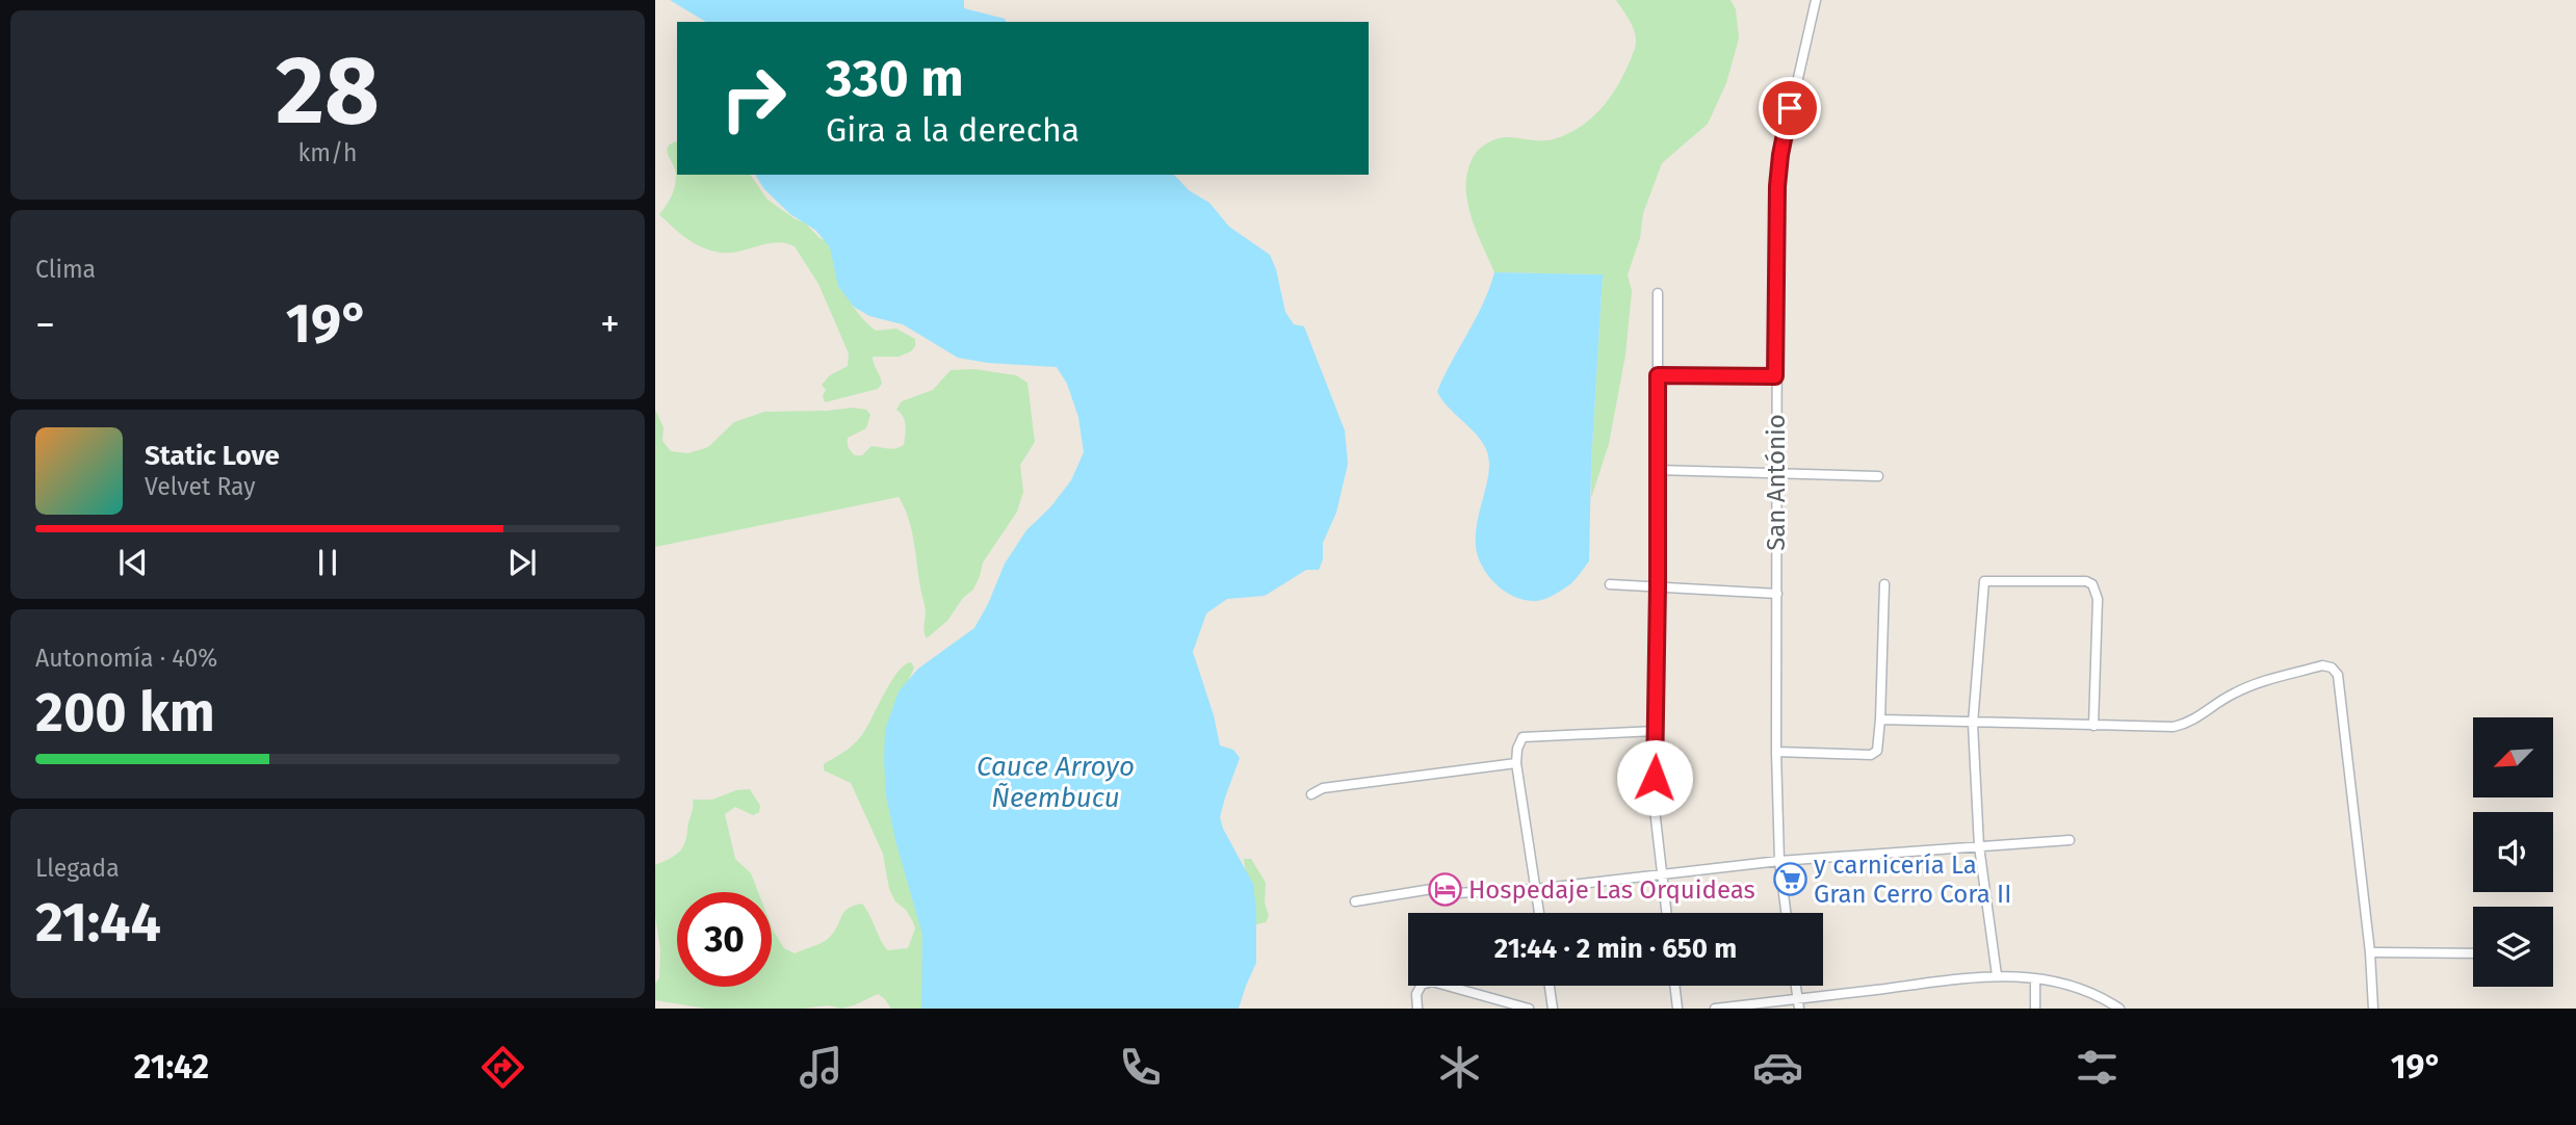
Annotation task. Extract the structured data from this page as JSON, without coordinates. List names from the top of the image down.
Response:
{
  "streets": {
    "street": ["San António"]
  },
  "water": ["Cauce Arroyo Ñeembucu"],
  "places": {
    "supermarket": ["y carnicería La Gran Cerro Cora II"],
    "hotel": ["Hospedaje Las Orquideas"]
  },
  "north": "bottom left",
  "page": {
    "tile": [
      ["28", "km/h"],
      "Clima",
      ["Autonomía · 40%", "200 km"],
      ["Llegada", "21:44"]
    ],
    "turn": ["330 m", "Gira a la derecha"],
    "heat": ["−", "19°", "+"],
    "song": ["Static Love", "Velvet Ray"],
    "limit": "30",
    "trip": "21:44 · 2 min · 650 m",
    "tabs": ["21:42", "19°"]
  }
}
